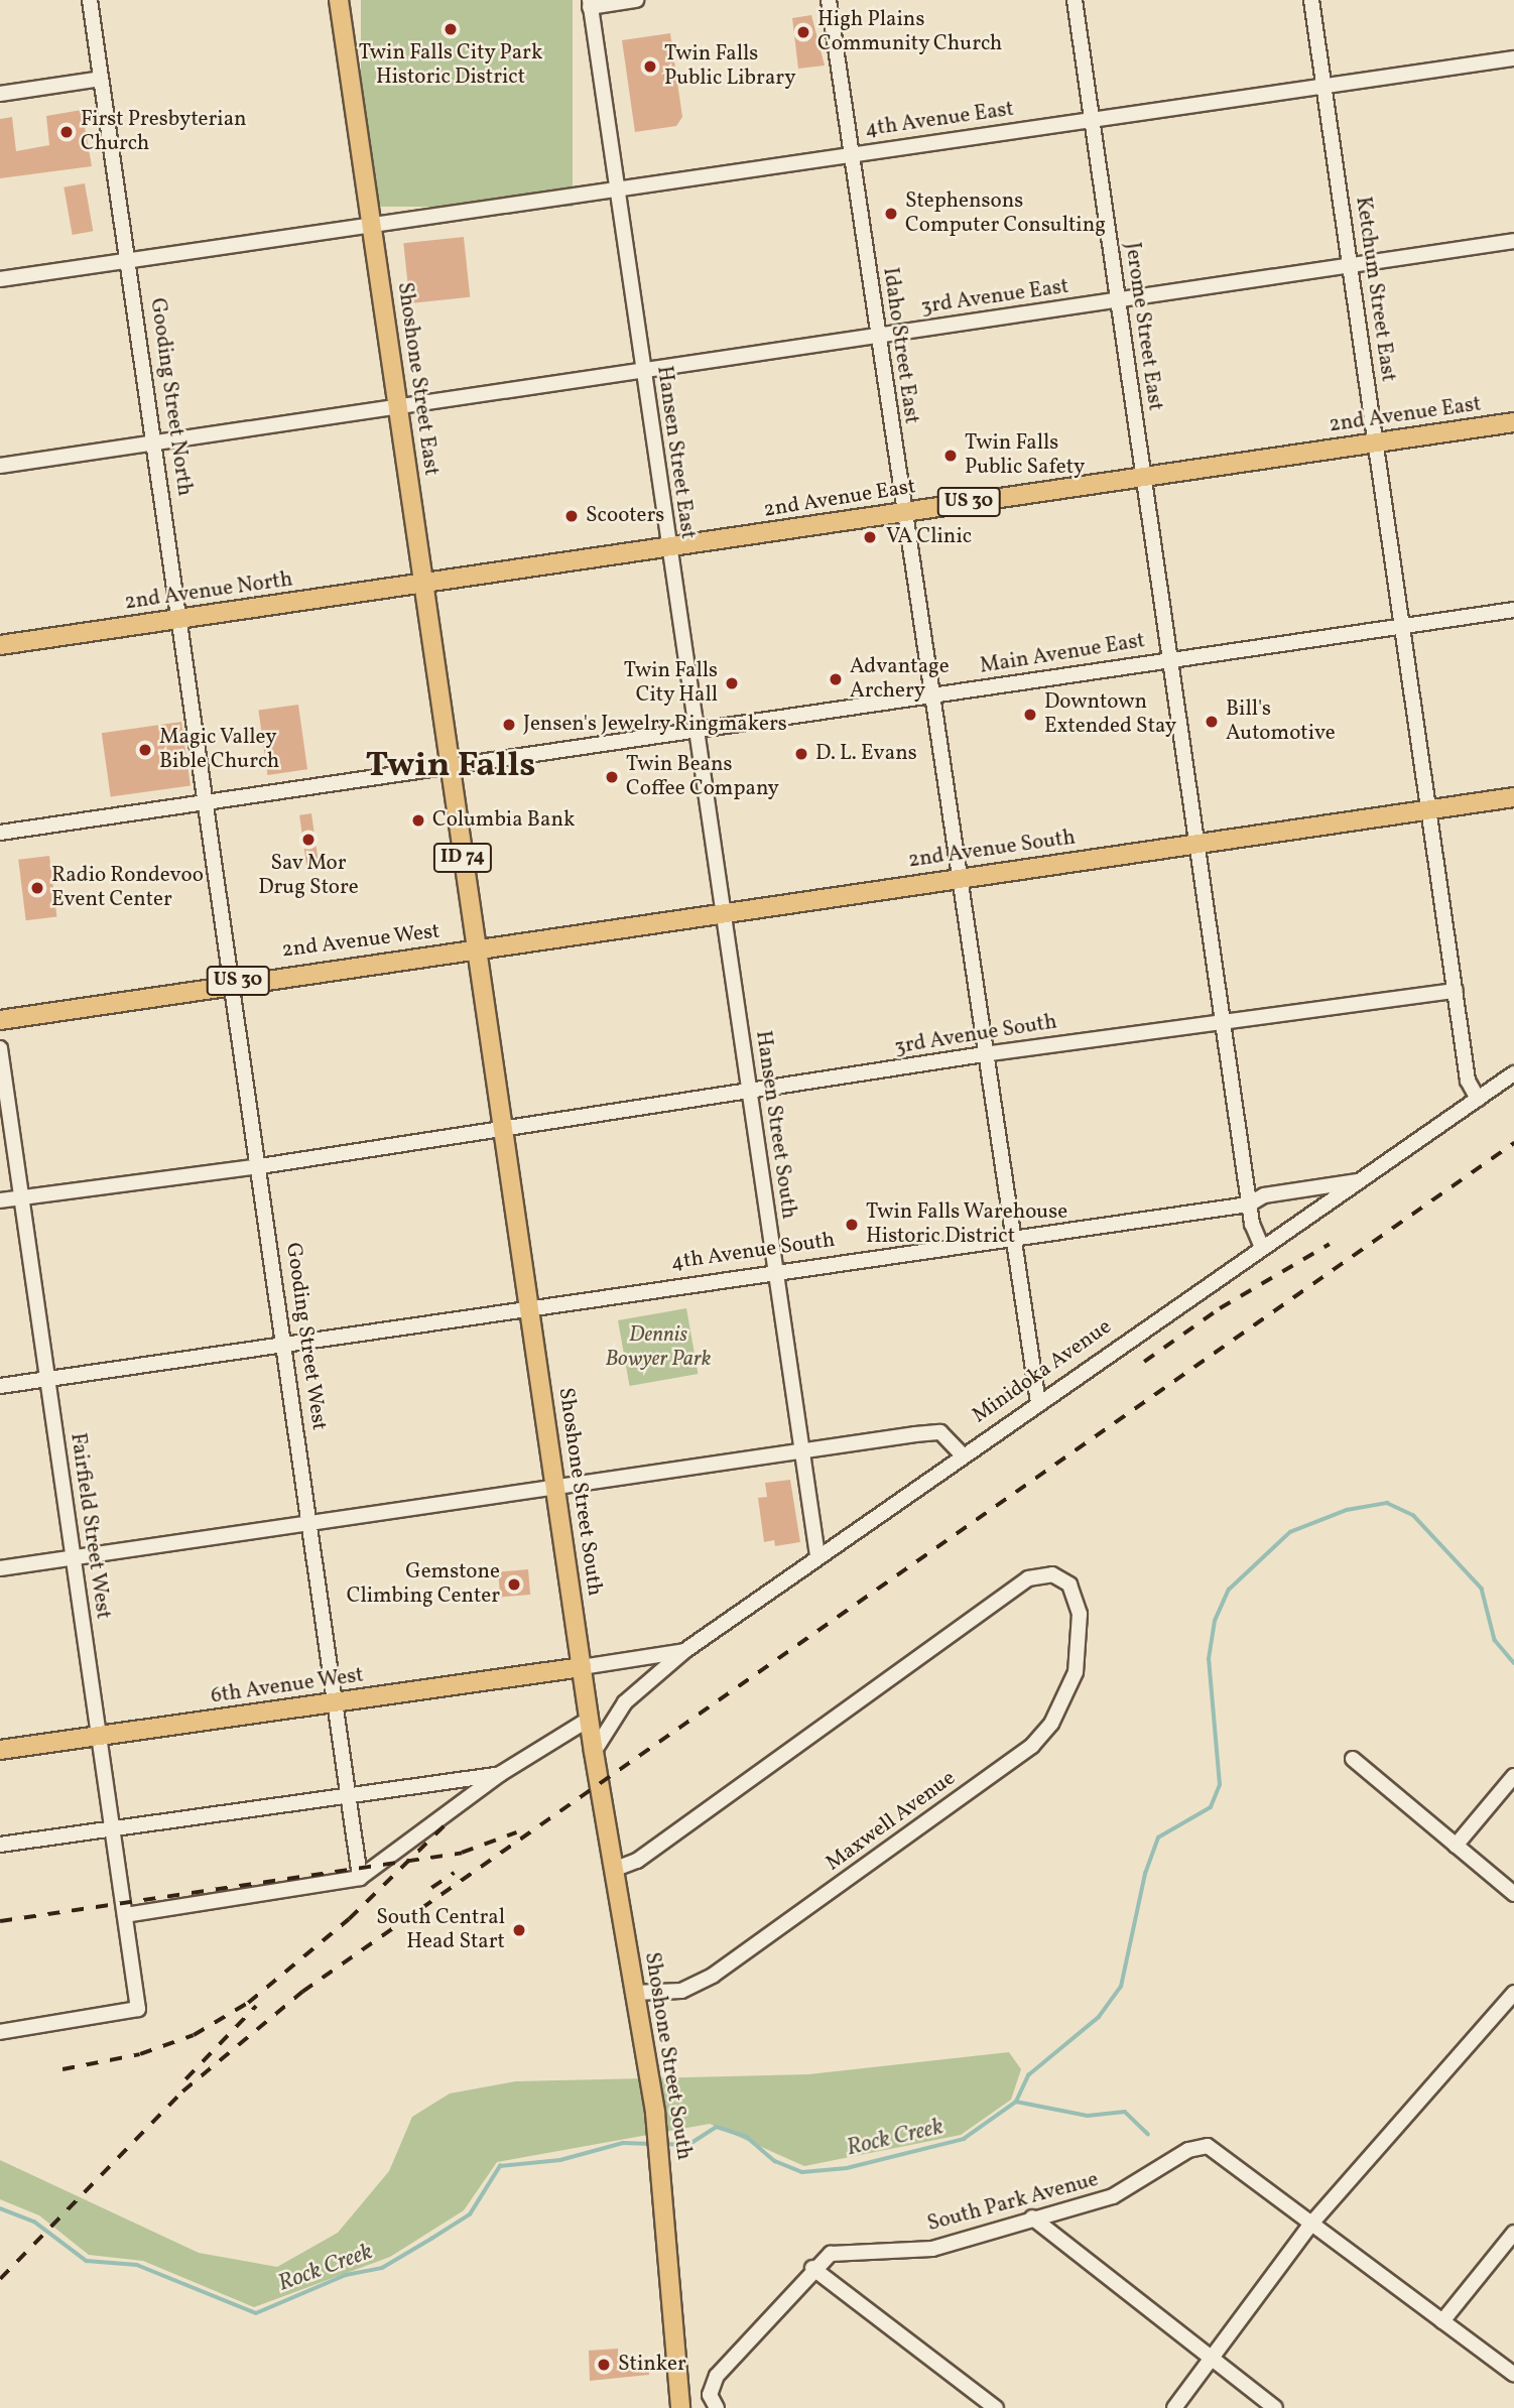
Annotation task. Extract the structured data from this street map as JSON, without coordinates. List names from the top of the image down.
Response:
{
  "streets": {
    "main road": [
      "Shoshone Street East",
      "2nd Avenue East",
      "US 30",
      "2nd Avenue North",
      "2nd Avenue South",
      "ID 74",
      "2nd Avenue West",
      "Shoshone Street South",
      "6th Avenue West"
    ],
    "street": [
      "4th Avenue East",
      "Ketchum Street East",
      "3rd Avenue East",
      "Jerome Street East",
      "Idaho Street East",
      "Gooding Street North",
      "Hansen Street East",
      "Main Avenue East",
      "3rd Avenue South",
      "Hansen Street South",
      "4th Avenue South",
      "Gooding Street West",
      "Minidoka Avenue",
      "Fairfield Street West",
      "Maxwell Avenue",
      "South Park Avenue"
    ]
  },
  "crossings": [
    ["4th Avenue East", "Ketchum Street East"],
    ["4th Avenue East", "Jerome Street East"],
    ["4th Avenue East", "Idaho Street East"],
    ["4th Avenue East", "Shoshone Street East"],
    ["4th Avenue East", "Gooding Street North"],
    ["4th Avenue East", "Hansen Street East"],
    ["Ketchum Street East", "3rd Avenue East"],
    ["Ketchum Street East", "2nd Avenue East"],
    ["Ketchum Street East", "Main Avenue East"],
    ["Ketchum Street East", "2nd Avenue South"],
    ["Ketchum Street East", "3rd Avenue South"],
    ["Ketchum Street East", "Minidoka Avenue"],
    ["3rd Avenue East", "Jerome Street East"],
    ["3rd Avenue East", "Idaho Street East"],
    ["3rd Avenue East", "Shoshone Street East"],
    ["3rd Avenue East", "Gooding Street North"],
    ["3rd Avenue East", "Hansen Street East"],
    ["Jerome Street East", "2nd Avenue East"],
    ["Jerome Street East", "Main Avenue East"],
    ["Jerome Street East", "2nd Avenue South"],
    ["Jerome Street East", "3rd Avenue South"],
    ["Jerome Street East", "4th Avenue South"],
    ["Jerome Street East", "Minidoka Avenue"],
    ["Idaho Street East", "2nd Avenue East"],
    ["Idaho Street East", "Main Avenue East"],
    ["Idaho Street East", "2nd Avenue South"],
    ["Idaho Street East", "3rd Avenue South"],
    ["Idaho Street East", "4th Avenue South"],
    ["Idaho Street East", "Minidoka Avenue"],
    ["Shoshone Street East", "2nd Avenue East"],
    ["Shoshone Street East", "2nd Avenue North"],
    ["Shoshone Street East", "Main Avenue East"],
    ["Shoshone Street East", "Shoshone Street South"],
    ["Gooding Street North", "2nd Avenue North"],
    ["Gooding Street North", "Main Avenue East"],
    ["Gooding Street North", "Gooding Street West"],
    ["2nd Avenue East", "Hansen Street East"],
    ["2nd Avenue East", "2nd Avenue North"],
    ["Hansen Street East", "Main Avenue East"],
    ["Hansen Street East", "2nd Avenue South"],
    ["Hansen Street East", "Hansen Street South"],
    ["Main Avenue East", "Gooding Street West"],
    ["Main Avenue East", "Shoshone Street South"],
    ["2nd Avenue South", "2nd Avenue West"],
    ["2nd Avenue South", "Hansen Street South"],
    ["2nd Avenue South", "Shoshone Street South"],
    ["2nd Avenue West", "Gooding Street West"],
    ["2nd Avenue West", "Shoshone Street South"],
    ["3rd Avenue South", "Hansen Street South"],
    ["3rd Avenue South", "Gooding Street West"],
    ["3rd Avenue South", "Shoshone Street South"],
    ["3rd Avenue South", "Fairfield Street West"],
    ["Hansen Street South", "4th Avenue South"],
    ["Hansen Street South", "Minidoka Avenue"],
    ["4th Avenue South", "Gooding Street West"],
    ["4th Avenue South", "Minidoka Avenue"],
    ["4th Avenue South", "Shoshone Street South"],
    ["4th Avenue South", "Fairfield Street West"],
    ["Gooding Street West", "6th Avenue West"],
    ["Minidoka Avenue", "Shoshone Street South"],
    ["Minidoka Avenue", "6th Avenue West"],
    ["Shoshone Street South", "6th Avenue West"],
    ["Shoshone Street South", "Maxwell Avenue"],
    ["Fairfield Street West", "6th Avenue West"]
  ],
  "districts": ["Twin Falls"],
  "water": ["Rock Creek"],
  "parks": ["Dennis Bowyer Park"],
  "places": [
    "Twin Falls City Park Historic District",
    "High Plains Community Church",
    "Twin Falls Public Library",
    "First Presbyterian Church",
    "Stephensons Computer Consulting",
    "Twin Falls Public Safety",
    "Scooters",
    "VA Clinic",
    "Advantage Archery",
    "Twin Falls City Hall",
    "Downtown Extended Stay",
    "Bill's Automotive",
    "Jensen's Jewelry Ringmakers",
    "Magic Valley Bible Church",
    "D. L. Evans",
    "Twin Beans Coffee Company",
    "Columbia Bank",
    "Sav Mor Drug Store",
    "Radio Rondevoo Event Center",
    "Twin Falls Warehouse Historic District",
    "Gemstone Climbing Center",
    "South Central Head Start",
    "Stinker"
  ]
}
